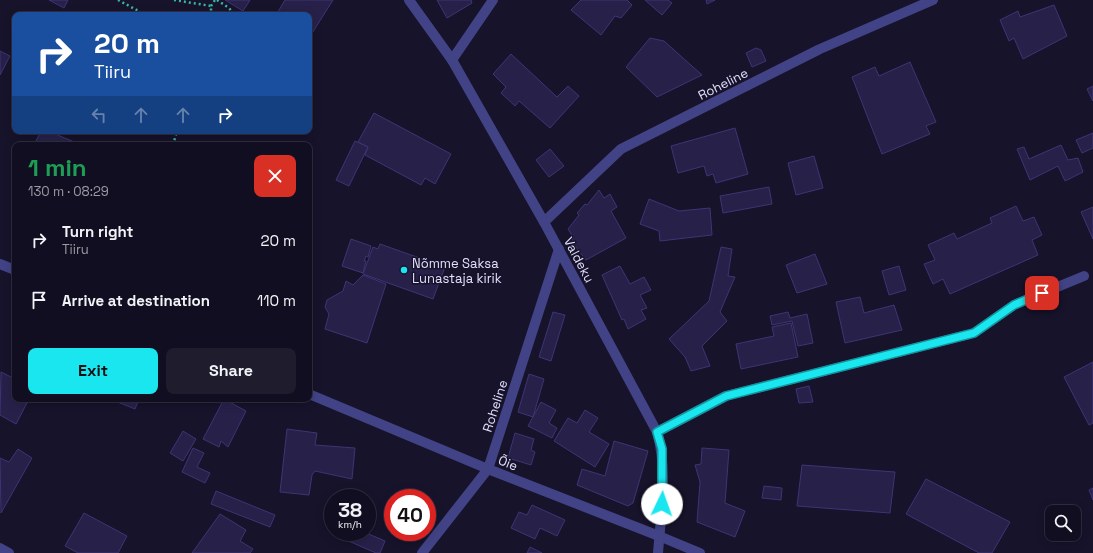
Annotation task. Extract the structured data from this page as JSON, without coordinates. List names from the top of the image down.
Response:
{
  "streets": {
    "street": ["Roheline", "Valdeku", "Õie"]
  },
  "crossings": [
    ["Roheline", "Valdeku"],
    ["Roheline", "Õie"],
    ["Valdeku", "Õie"]
  ],
  "places": ["Nõmme Saksa Lunastaja kirik"],
  "page": {
    "turn": ["20 m", "Tiiru"],
    "heading": ["1 min", "130 m · 08:29"],
    "list": [
      {
        "name": "Turn right",
        "note": "Tiiru",
        "value": "20 m"
      },
      {
        "name": "Arrive at destination",
        "value": "110 m"
      }
    ],
    "buttons": ["Exit", "Share"],
    "speed": "38 km/h",
    "limit": "40"
  }
}
